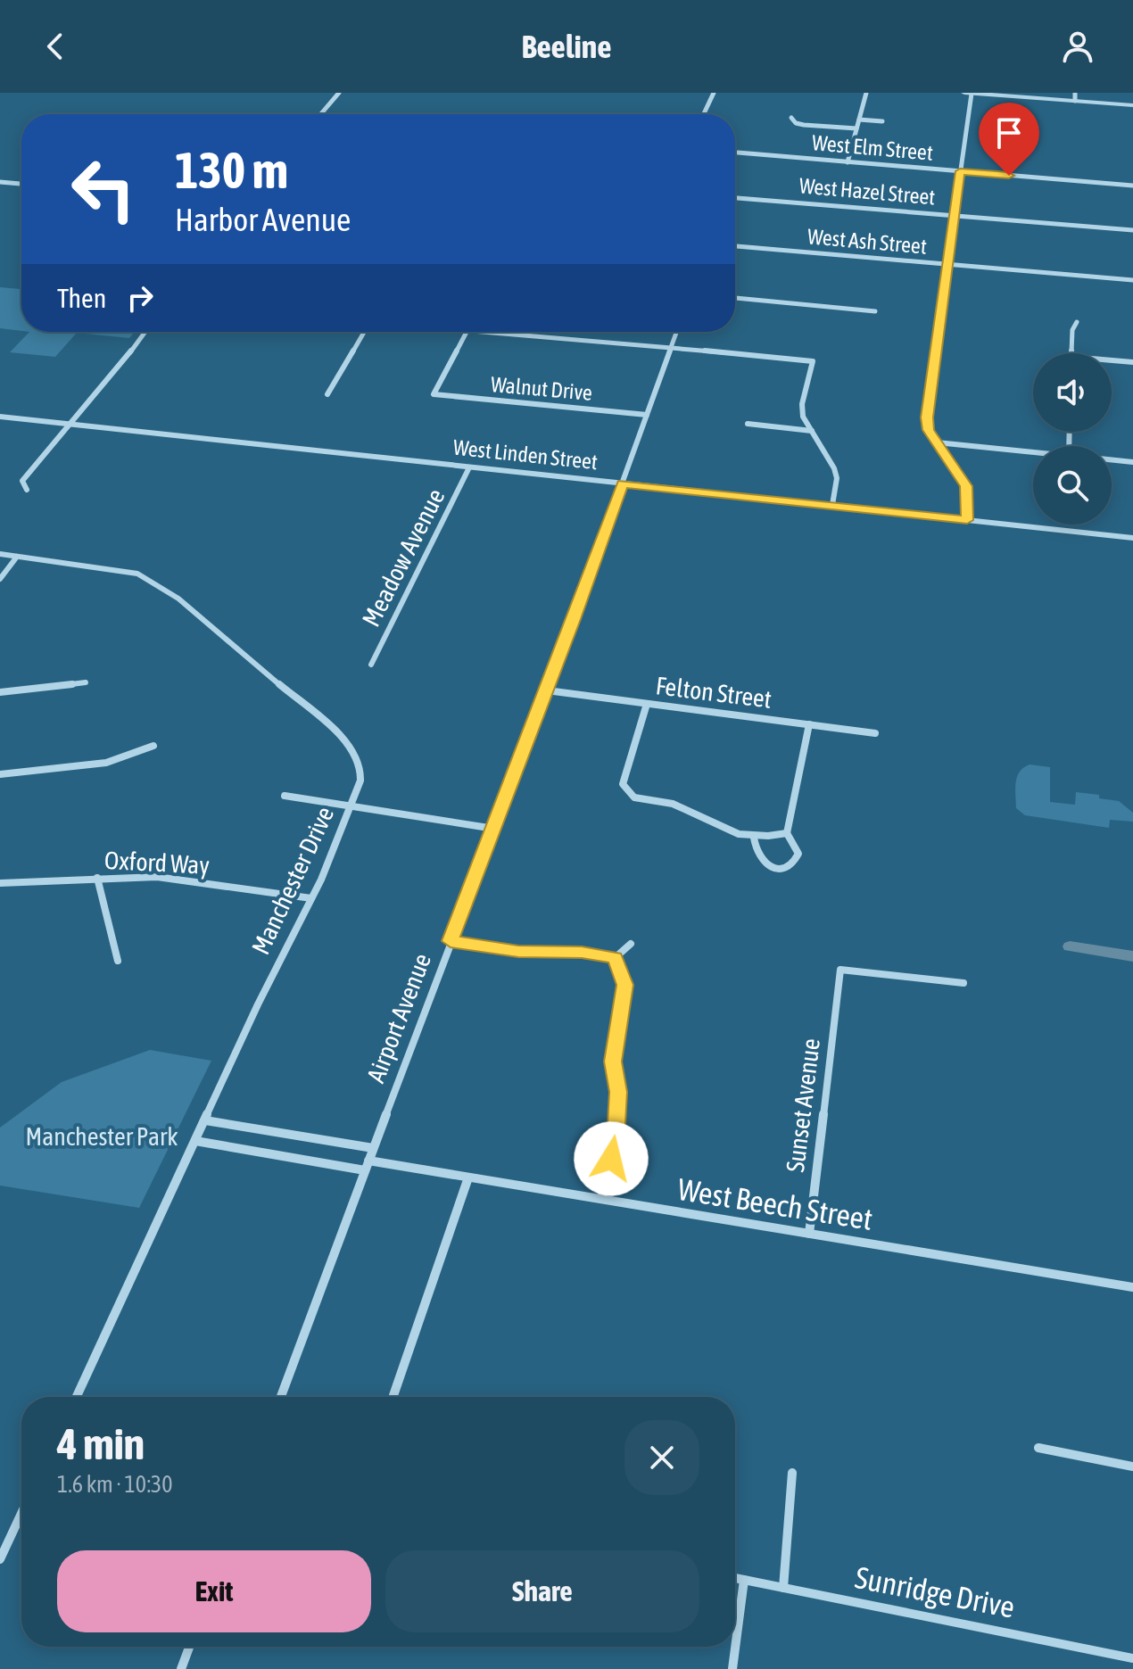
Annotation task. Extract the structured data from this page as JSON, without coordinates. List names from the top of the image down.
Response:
{
  "streets": {
    "street": [
      "West Elm Street",
      "West Hazel Street",
      "West Ash Street",
      "Walnut Drive",
      "West Linden Street",
      "Meadow Avenue",
      "Felton Street",
      "Oxford Way",
      "Manchester Drive",
      "Airport Avenue",
      "Sunset Avenue",
      "West Beech Street",
      "Sunridge Drive"
    ]
  },
  "crossings": [
    ["Walnut Drive", "Airport Avenue"],
    ["West Linden Street", "Meadow Avenue"],
    ["West Linden Street", "Airport Avenue"],
    ["Felton Street", "Airport Avenue"],
    ["Oxford Way", "Manchester Drive"],
    ["Manchester Drive", "West Beech Street"],
    ["Airport Avenue", "West Beech Street"],
    ["Sunset Avenue", "West Beech Street"]
  ],
  "parks": ["Manchester Park"],
  "page": {
    "header": "Beeline",
    "turn": ["130 m", "Harbor Avenue"],
    "then": "Then",
    "heading": ["4 min", "1.6 km · 10:30"],
    "buttons": ["Exit", "Share"]
  }
}
